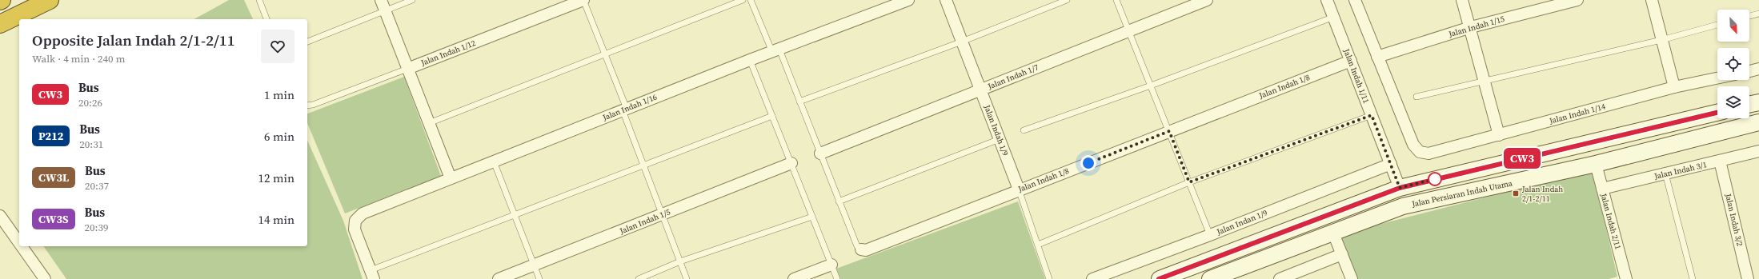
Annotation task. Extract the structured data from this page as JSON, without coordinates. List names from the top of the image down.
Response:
{
  "streets": {
    "main road": ["Jalan Persiaran Indah Utama"],
    "street": [
      "Jalan Indah 1/15",
      "Jalan Indah 1/12",
      "Jalan Indah 1/11",
      "Jalan Indah 1/7",
      "Jalan Indah 1/8",
      "Jalan Indah 1/16",
      "Jalan Indah 1/14",
      "Jalan Indah 1/9",
      "Jalan Indah 3/1",
      "Jalan Indah 3/2",
      "Jalan Indah 1/5",
      "Jalan Indah 2/11",
      "Jalan Indan 1/9"
    ]
  },
  "crossings": [
    ["Jalan Indah 1/15", "Jalan Indah 1/14"],
    ["Jalan Indah 1/11", "Jalan Indah 1/8"],
    ["Jalan Indah 1/11", "Jalan Indan 1/9"],
    ["Jalan Indah 1/7", "Jalan Indah 1/9"],
    ["Jalan Indah 1/8", "Jalan Indah 1/9"],
    ["Jalan Indah 3/1", "Jalan Indah 3/2"],
    ["Jalan Indah 3/1", "Jalan Indah 2/11"],
    ["Jalan Persiaran Indah Utama", "Jalan Indah 2/11"]
  ],
  "places": {
    "transit": ["Jalan Indah 2/1-2/11"]
  },
  "lines": ["bus line CW3"],
  "north": "bottom right",
  "page": {
    "on_map": "CW3",
    "heading": ["Opposite Jalan Indah 2/1-2/11", "Walk · 4 min · 240 m"],
    "list": [
      {
        "mark": "CW3",
        "name": "Bus",
        "note": "20:26",
        "value": "1 min"
      },
      {
        "mark": "P212",
        "name": "Bus",
        "note": "20:31",
        "value": "6 min"
      },
      {
        "mark": "CW3L",
        "name": "Bus",
        "note": "20:37",
        "value": "12 min"
      },
      {
        "mark": "CW3S",
        "name": "Bus",
        "note": "20:39",
        "value": "14 min"
      }
    ]
  }
}
